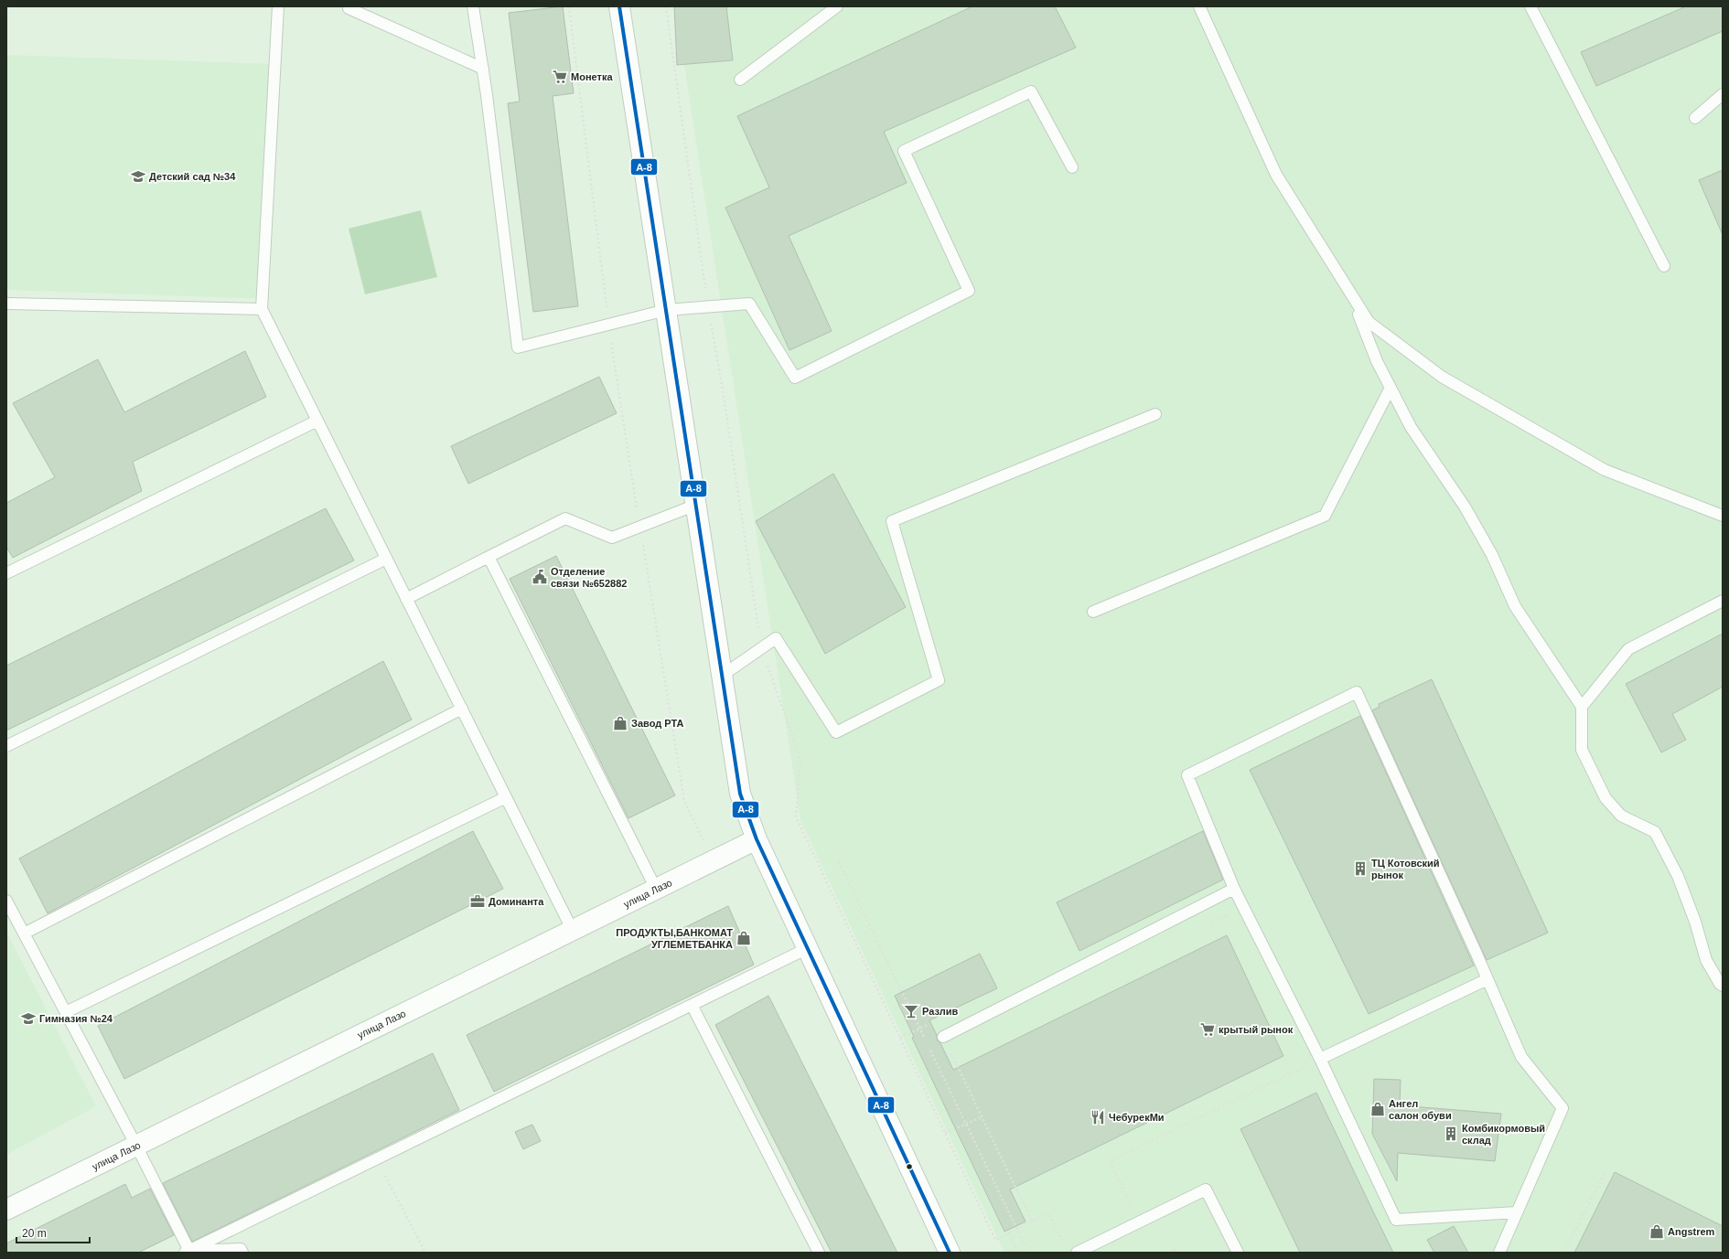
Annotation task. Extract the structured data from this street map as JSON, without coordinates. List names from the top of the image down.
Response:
{
  "streets": {
    "main road": ["улица Лазо"]
  },
  "places": {
    "supermarket": ["Монетка", "крытый рынок"],
    "school or university": ["Детский сад №34", "Гимназия №24"],
    "public building": ["Отделение связи №652882"],
    "shop": [
      "Завод РТА",
      "ПРОДУКТЫ,БАНКОМАТ УГЛЕМЕТБАНКА",
      "Ангел салон обуви",
      "Angstrem"
    ],
    "building": ["ТЦ Котовский рынок", "Комбикормовый склад"],
    "office": ["Доминанта"],
    "bar": ["Разлив"],
    "restaurant": ["ЧебурекМи"]
  },
  "lines": ["transit line А-8"],
  "scale_bar": "20 m"
}
